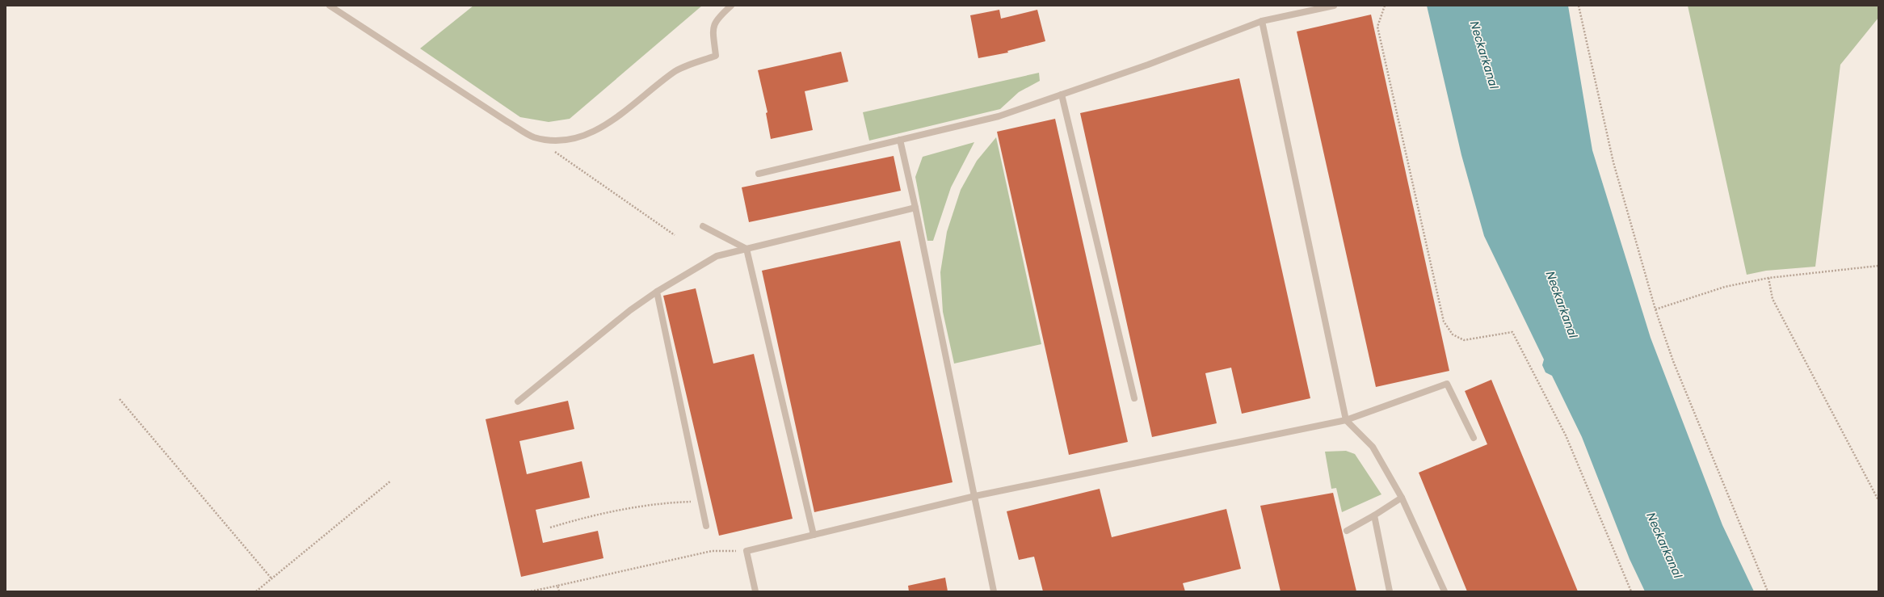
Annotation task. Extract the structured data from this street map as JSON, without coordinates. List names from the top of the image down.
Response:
{
  "water": ["Neckarkanal"]
}
